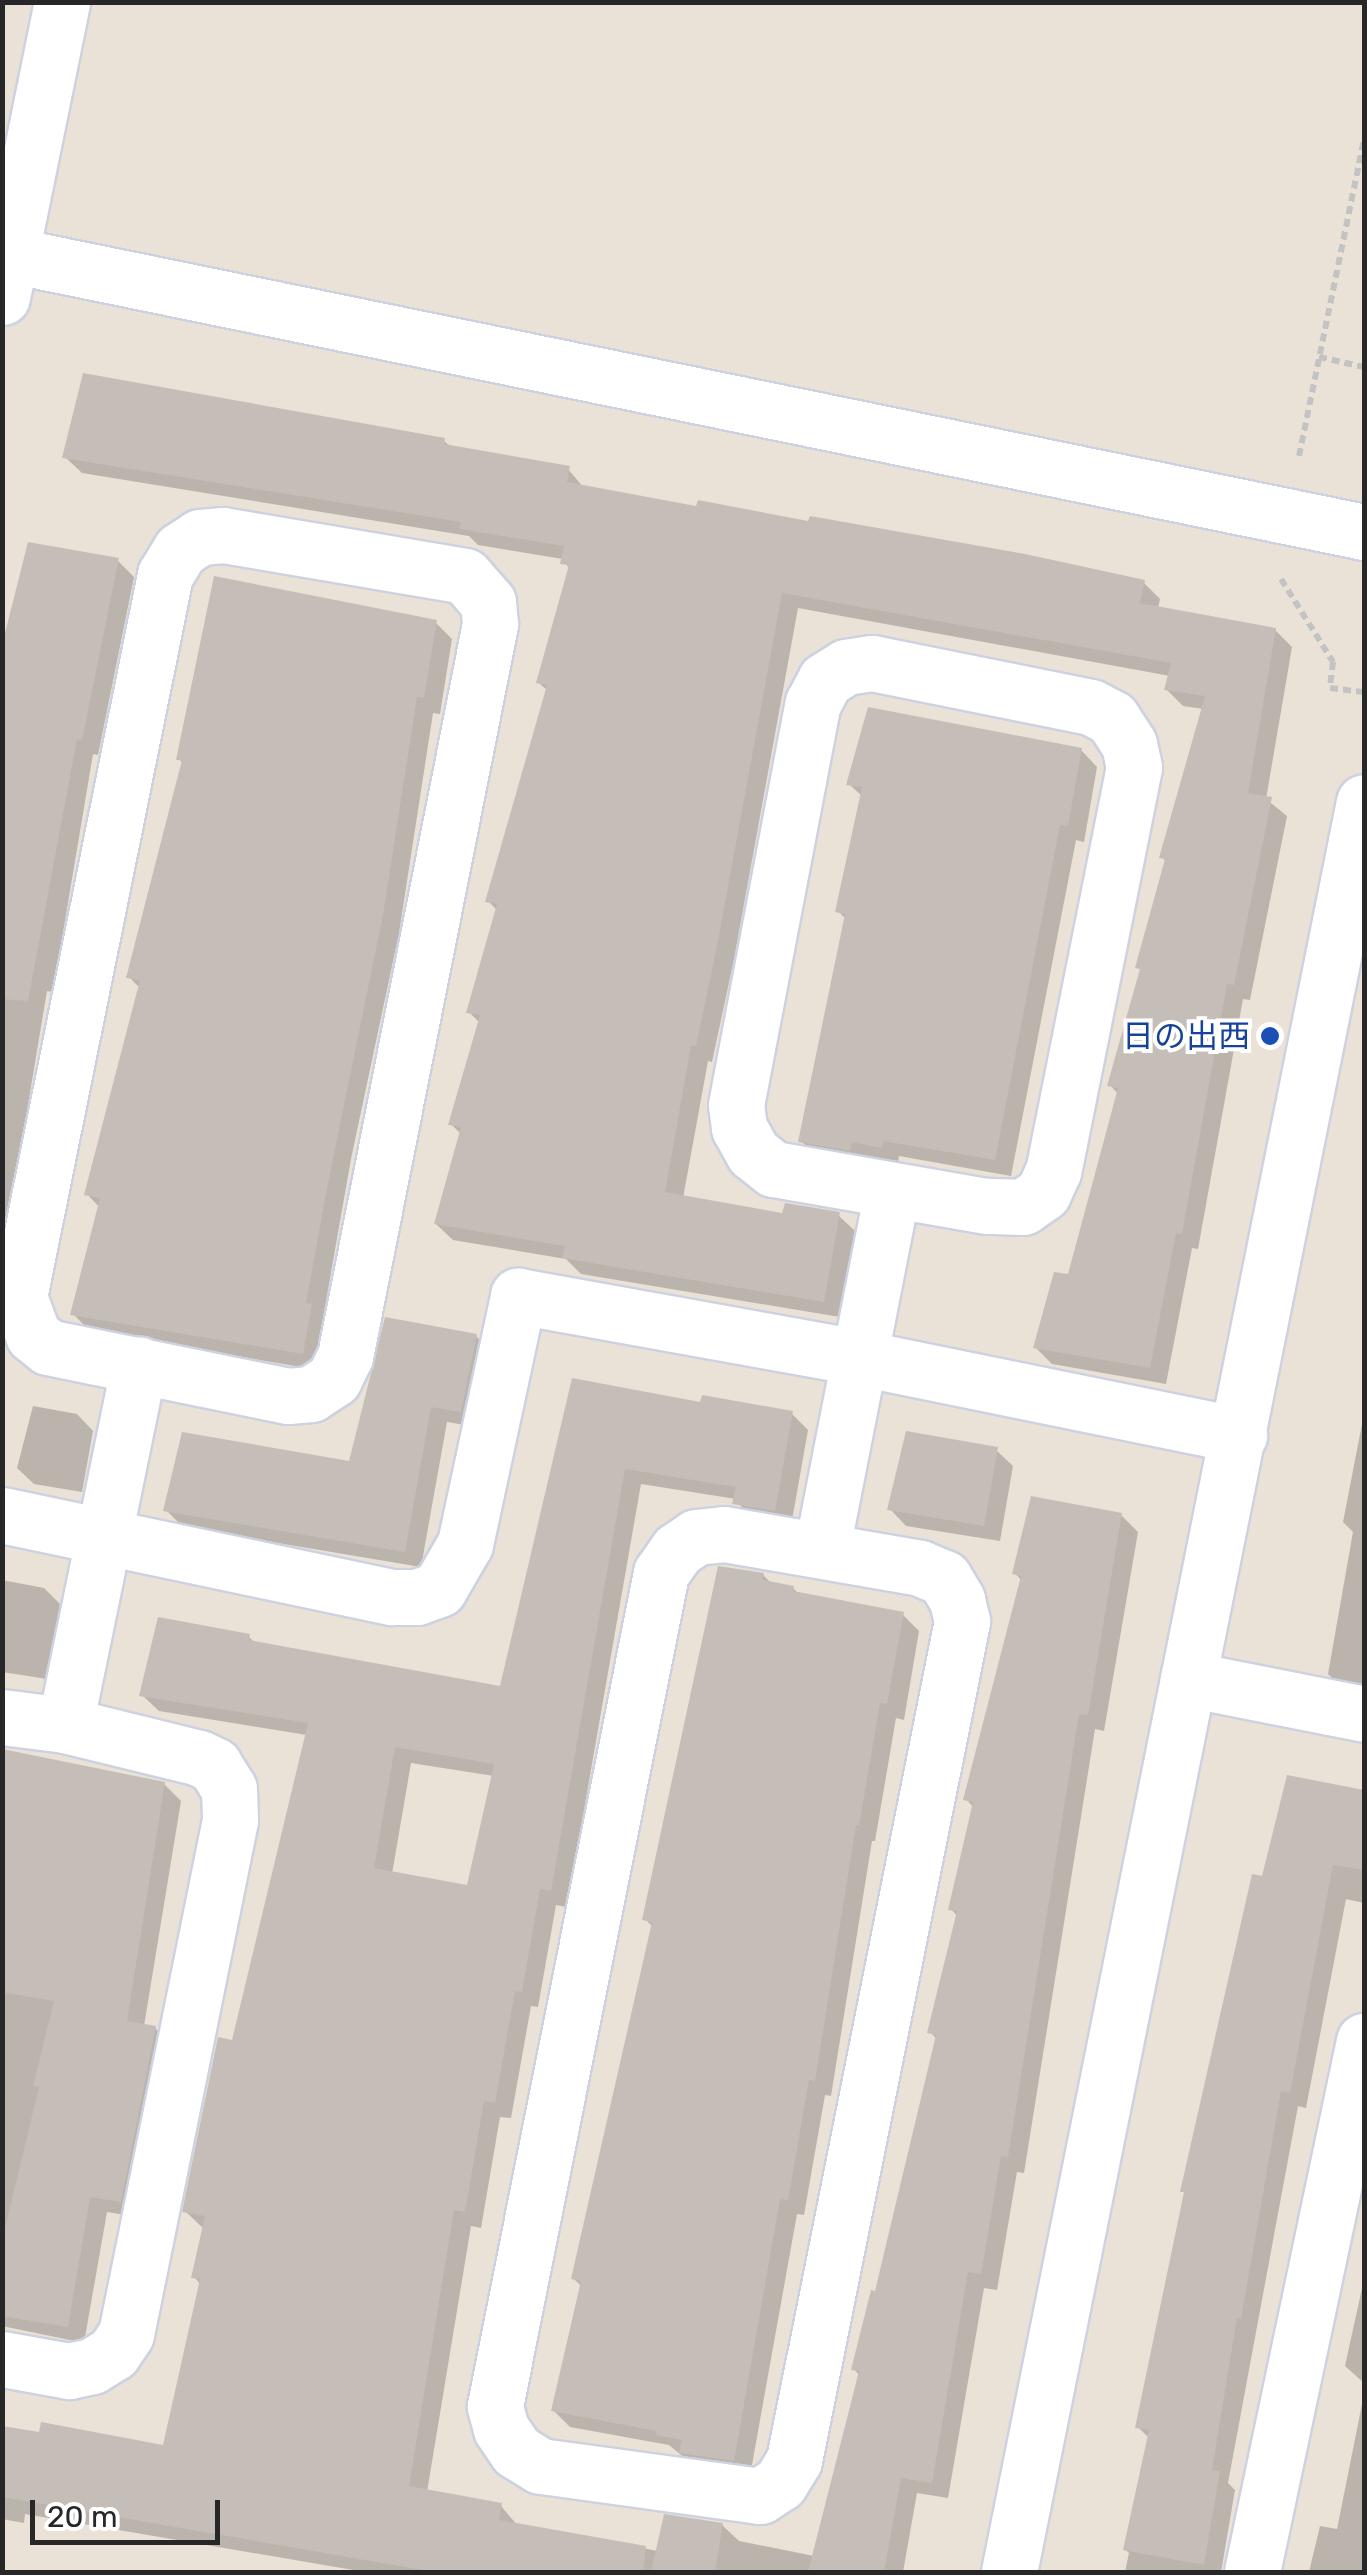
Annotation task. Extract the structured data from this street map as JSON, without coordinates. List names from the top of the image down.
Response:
{
  "places": ["日の出西"],
  "scale_bar": "20 m"
}
